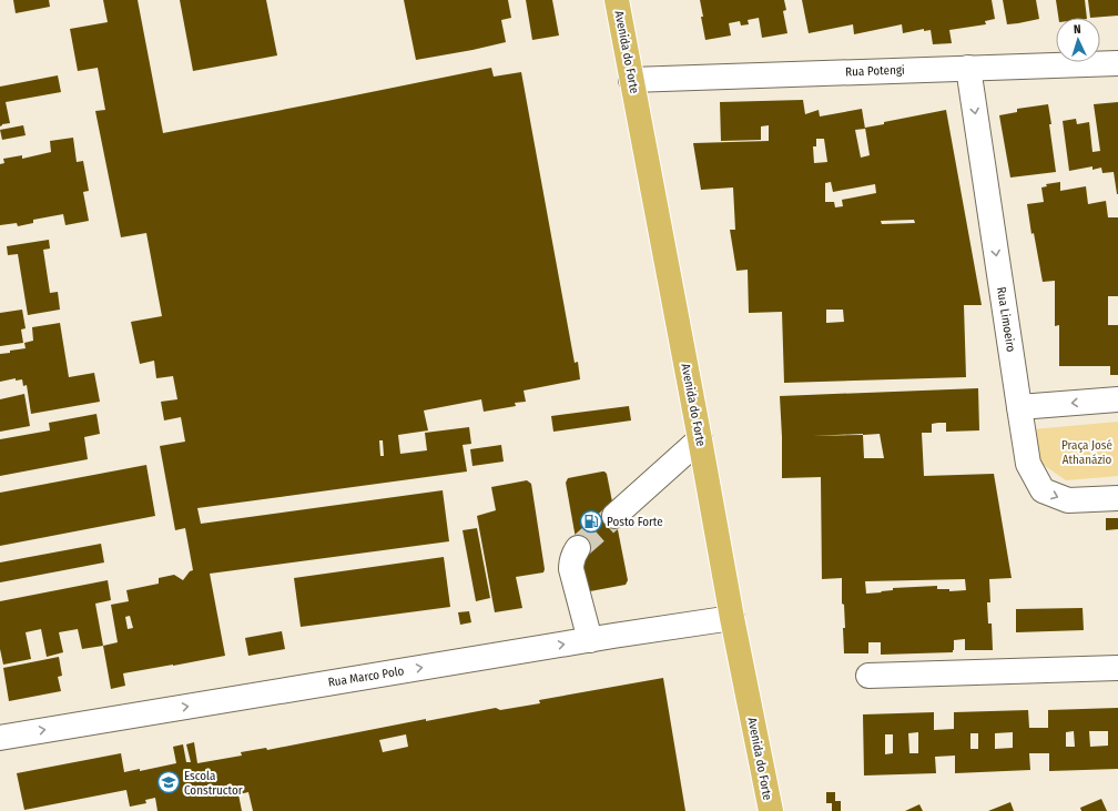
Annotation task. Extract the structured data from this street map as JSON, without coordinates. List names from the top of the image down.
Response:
{
  "streets": {
    "main road": ["Avenida do Forte"],
    "street": ["Rua Potengi", "Rua Limoeiro", "Rua Marco Polo"]
  },
  "crossings": [
    ["Avenida do Forte", "Rua Potengi"],
    ["Avenida do Forte", "Rua Marco Polo"],
    ["Rua Potengi", "Rua Limoeiro"]
  ],
  "one_way": ["Rua Limoeiro", "Rua Marco Polo"],
  "parks": ["Praça José Athanázio"],
  "places": {
    "fuel station": ["Posto Forte"],
    "school or university": ["Escola Constructor"]
  },
  "north": "top"
}
